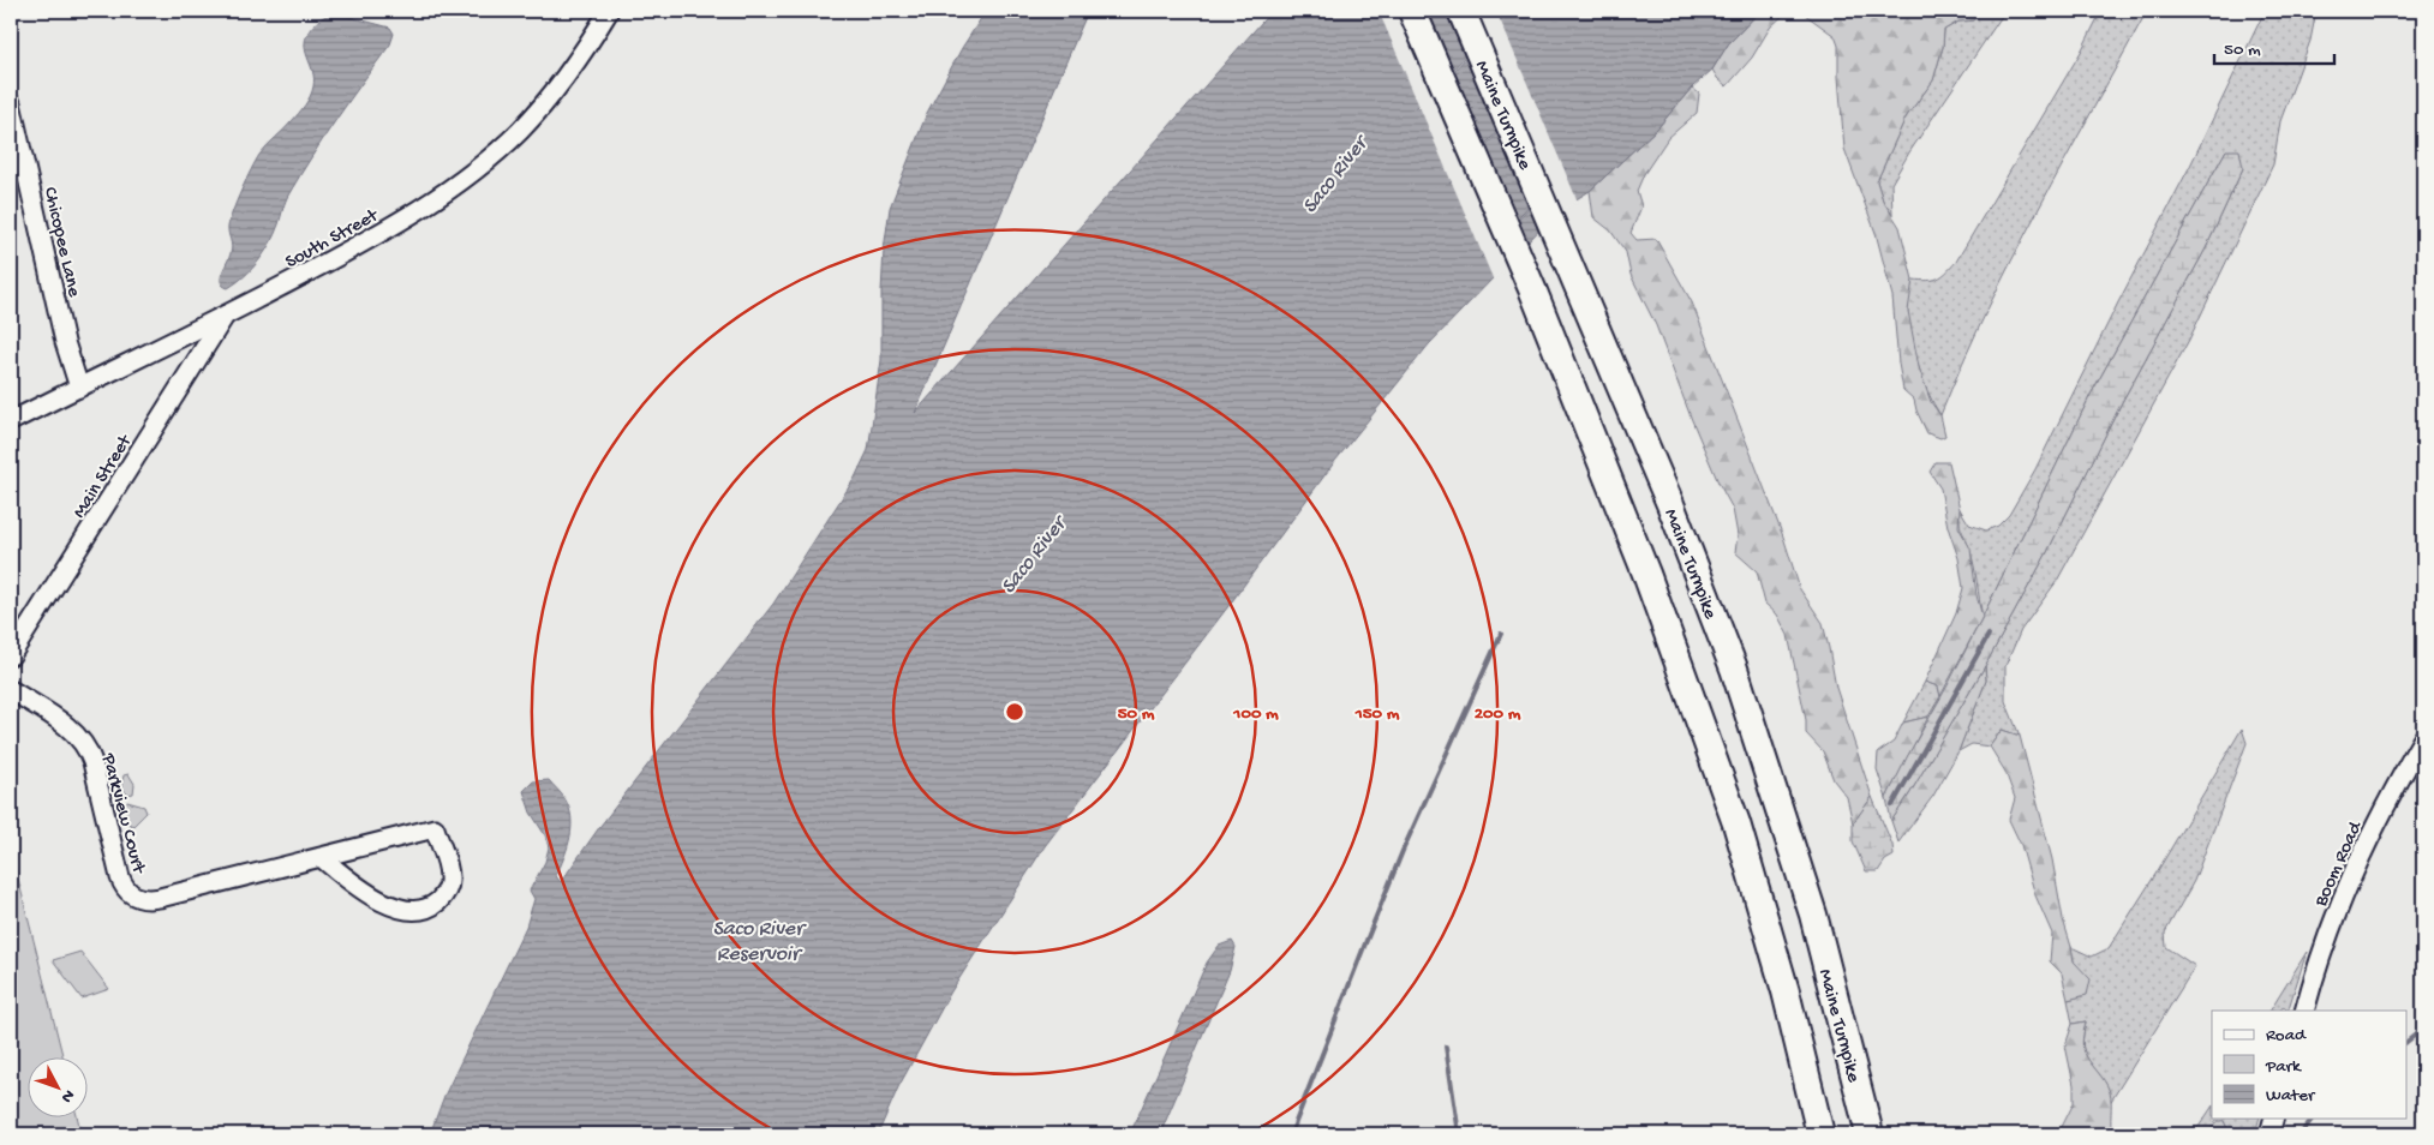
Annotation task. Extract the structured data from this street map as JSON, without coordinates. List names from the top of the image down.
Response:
{
  "streets": {
    "highway": ["Maine Turnpike"],
    "street": [
      "South Street",
      "Chicopee Lane",
      "Main Street",
      "Parkview Court",
      "Boom Road"
    ]
  },
  "crossings": [
    ["South Street", "Chicopee Lane"],
    ["South Street", "Main Street"]
  ],
  "water": ["Saco River", "Saco River Reservoir"],
  "legend": ["Road", "Park", "Water"],
  "scale_bar": "50 m",
  "north": "bottom right",
  "rings": [
    "50 m",
    "100 m",
    "150 m",
    "200 m"
  ]
}
